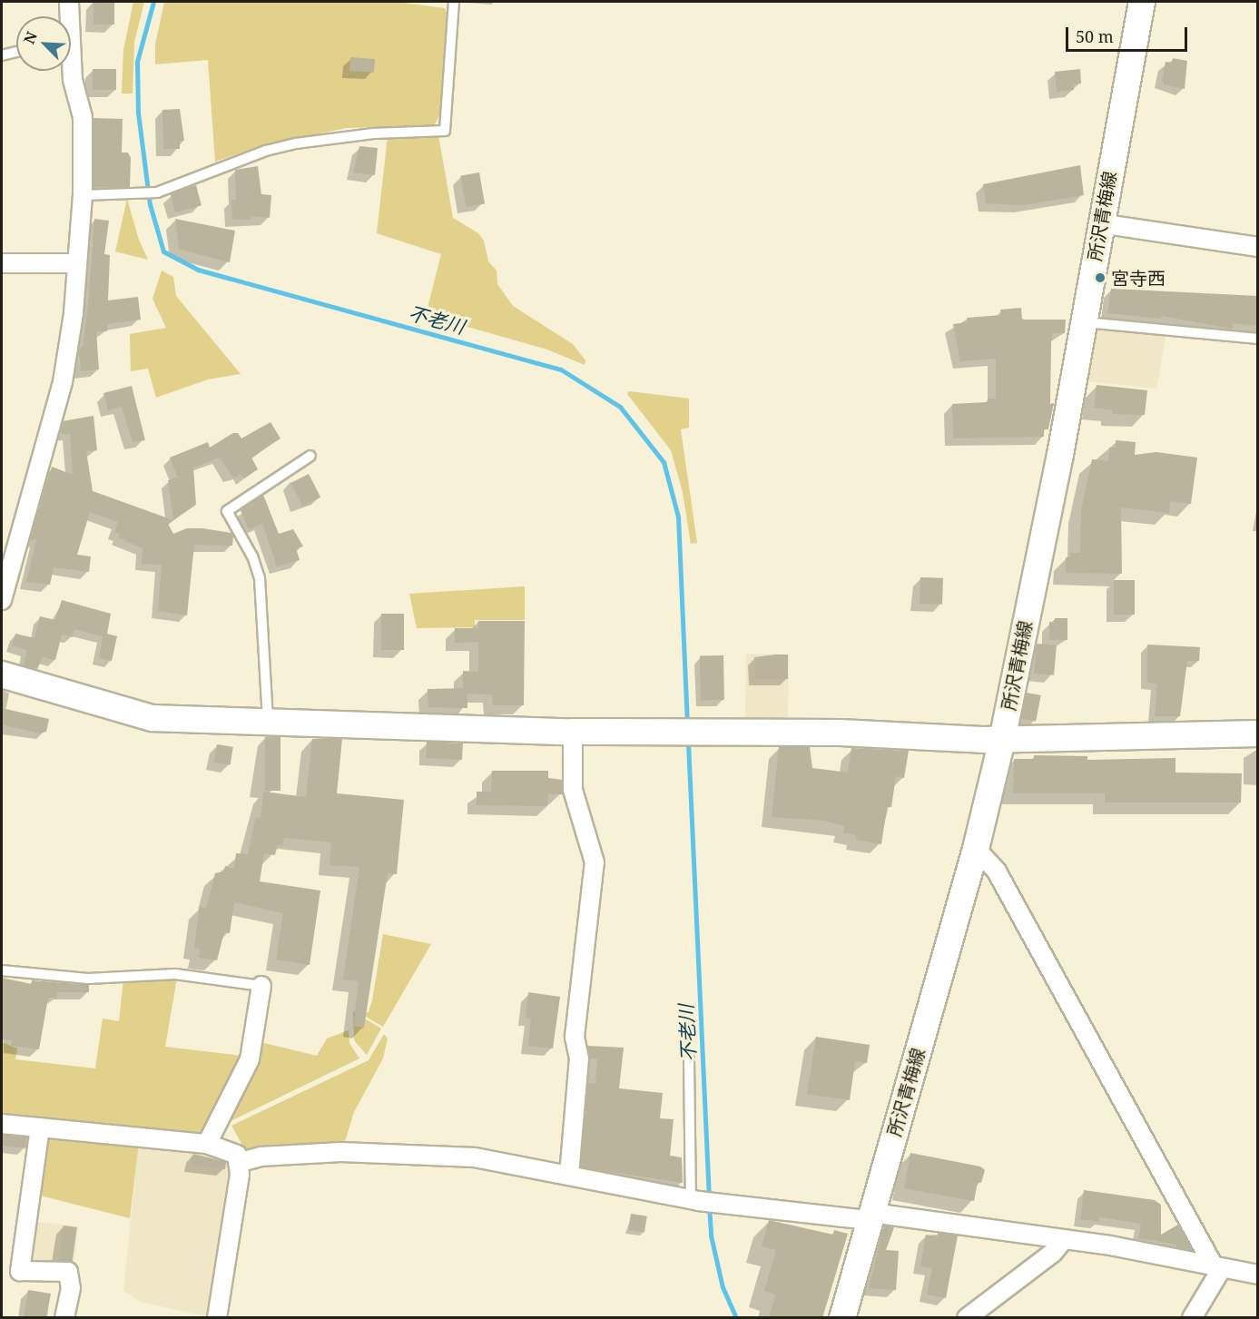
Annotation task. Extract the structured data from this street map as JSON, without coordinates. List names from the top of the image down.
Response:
{
  "streets": {
    "main road": ["所沢青梅線"]
  },
  "water": ["不老川"],
  "places": ["宮寺西"],
  "scale_bar": "50 m",
  "north": "top left"
}
